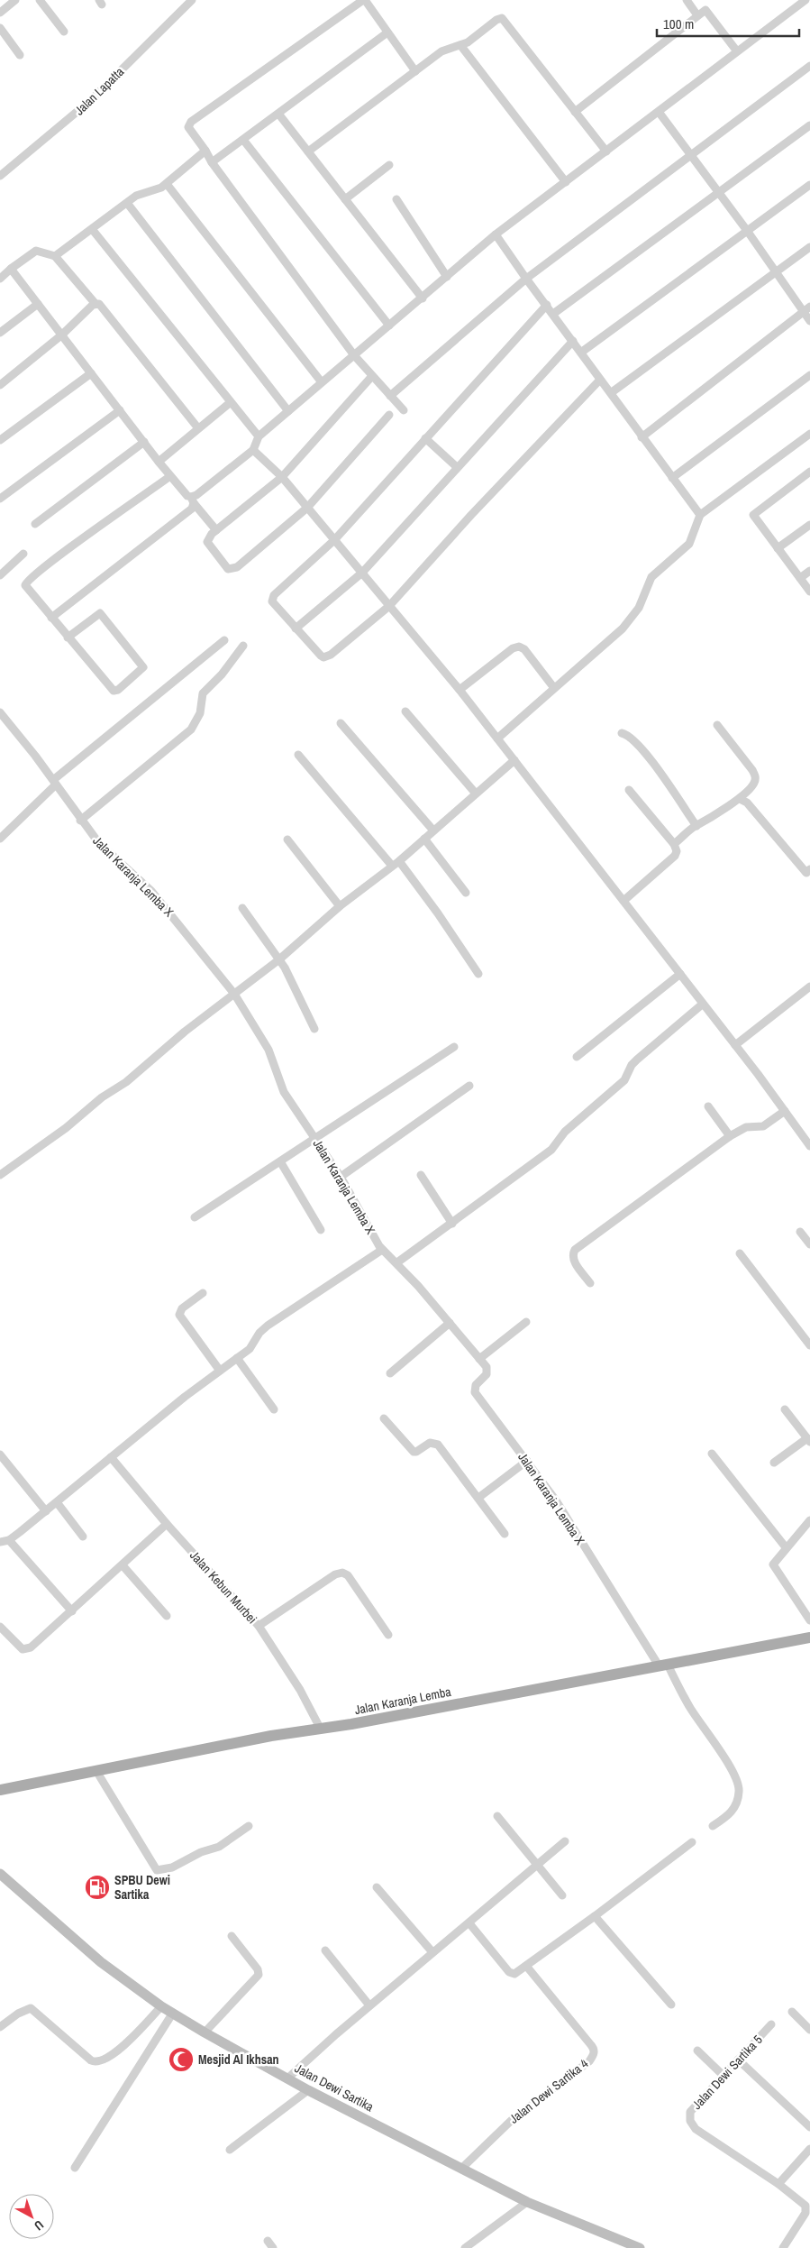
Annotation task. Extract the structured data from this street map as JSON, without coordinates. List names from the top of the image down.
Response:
{
  "streets": {
    "main road": ["Jalan Karanja Lemba", "Jalan Dewi Sartika"],
    "street": [
      "Jalan Lapatta",
      "Jalan Karanja Lemba X",
      "Jalan Kebun Murbei",
      "Jalan Dewi Sartika 5",
      "Jalan Dewi Sartika 4"
    ]
  },
  "crossings": [
    ["Jalan Karanja Lemba X", "Jalan Karanja Lemba"],
    ["Jalan Kebun Murbei", "Jalan Karanja Lemba"],
    ["Jalan Dewi Sartika", "Jalan Dewi Sartika 4"]
  ],
  "places": {
    "fuel station": ["SPBU Dewi Sartika"],
    "mosque": ["Mesjid Al Ikhsan"]
  },
  "scale_bar": "100 m",
  "north": "bottom right"
}
